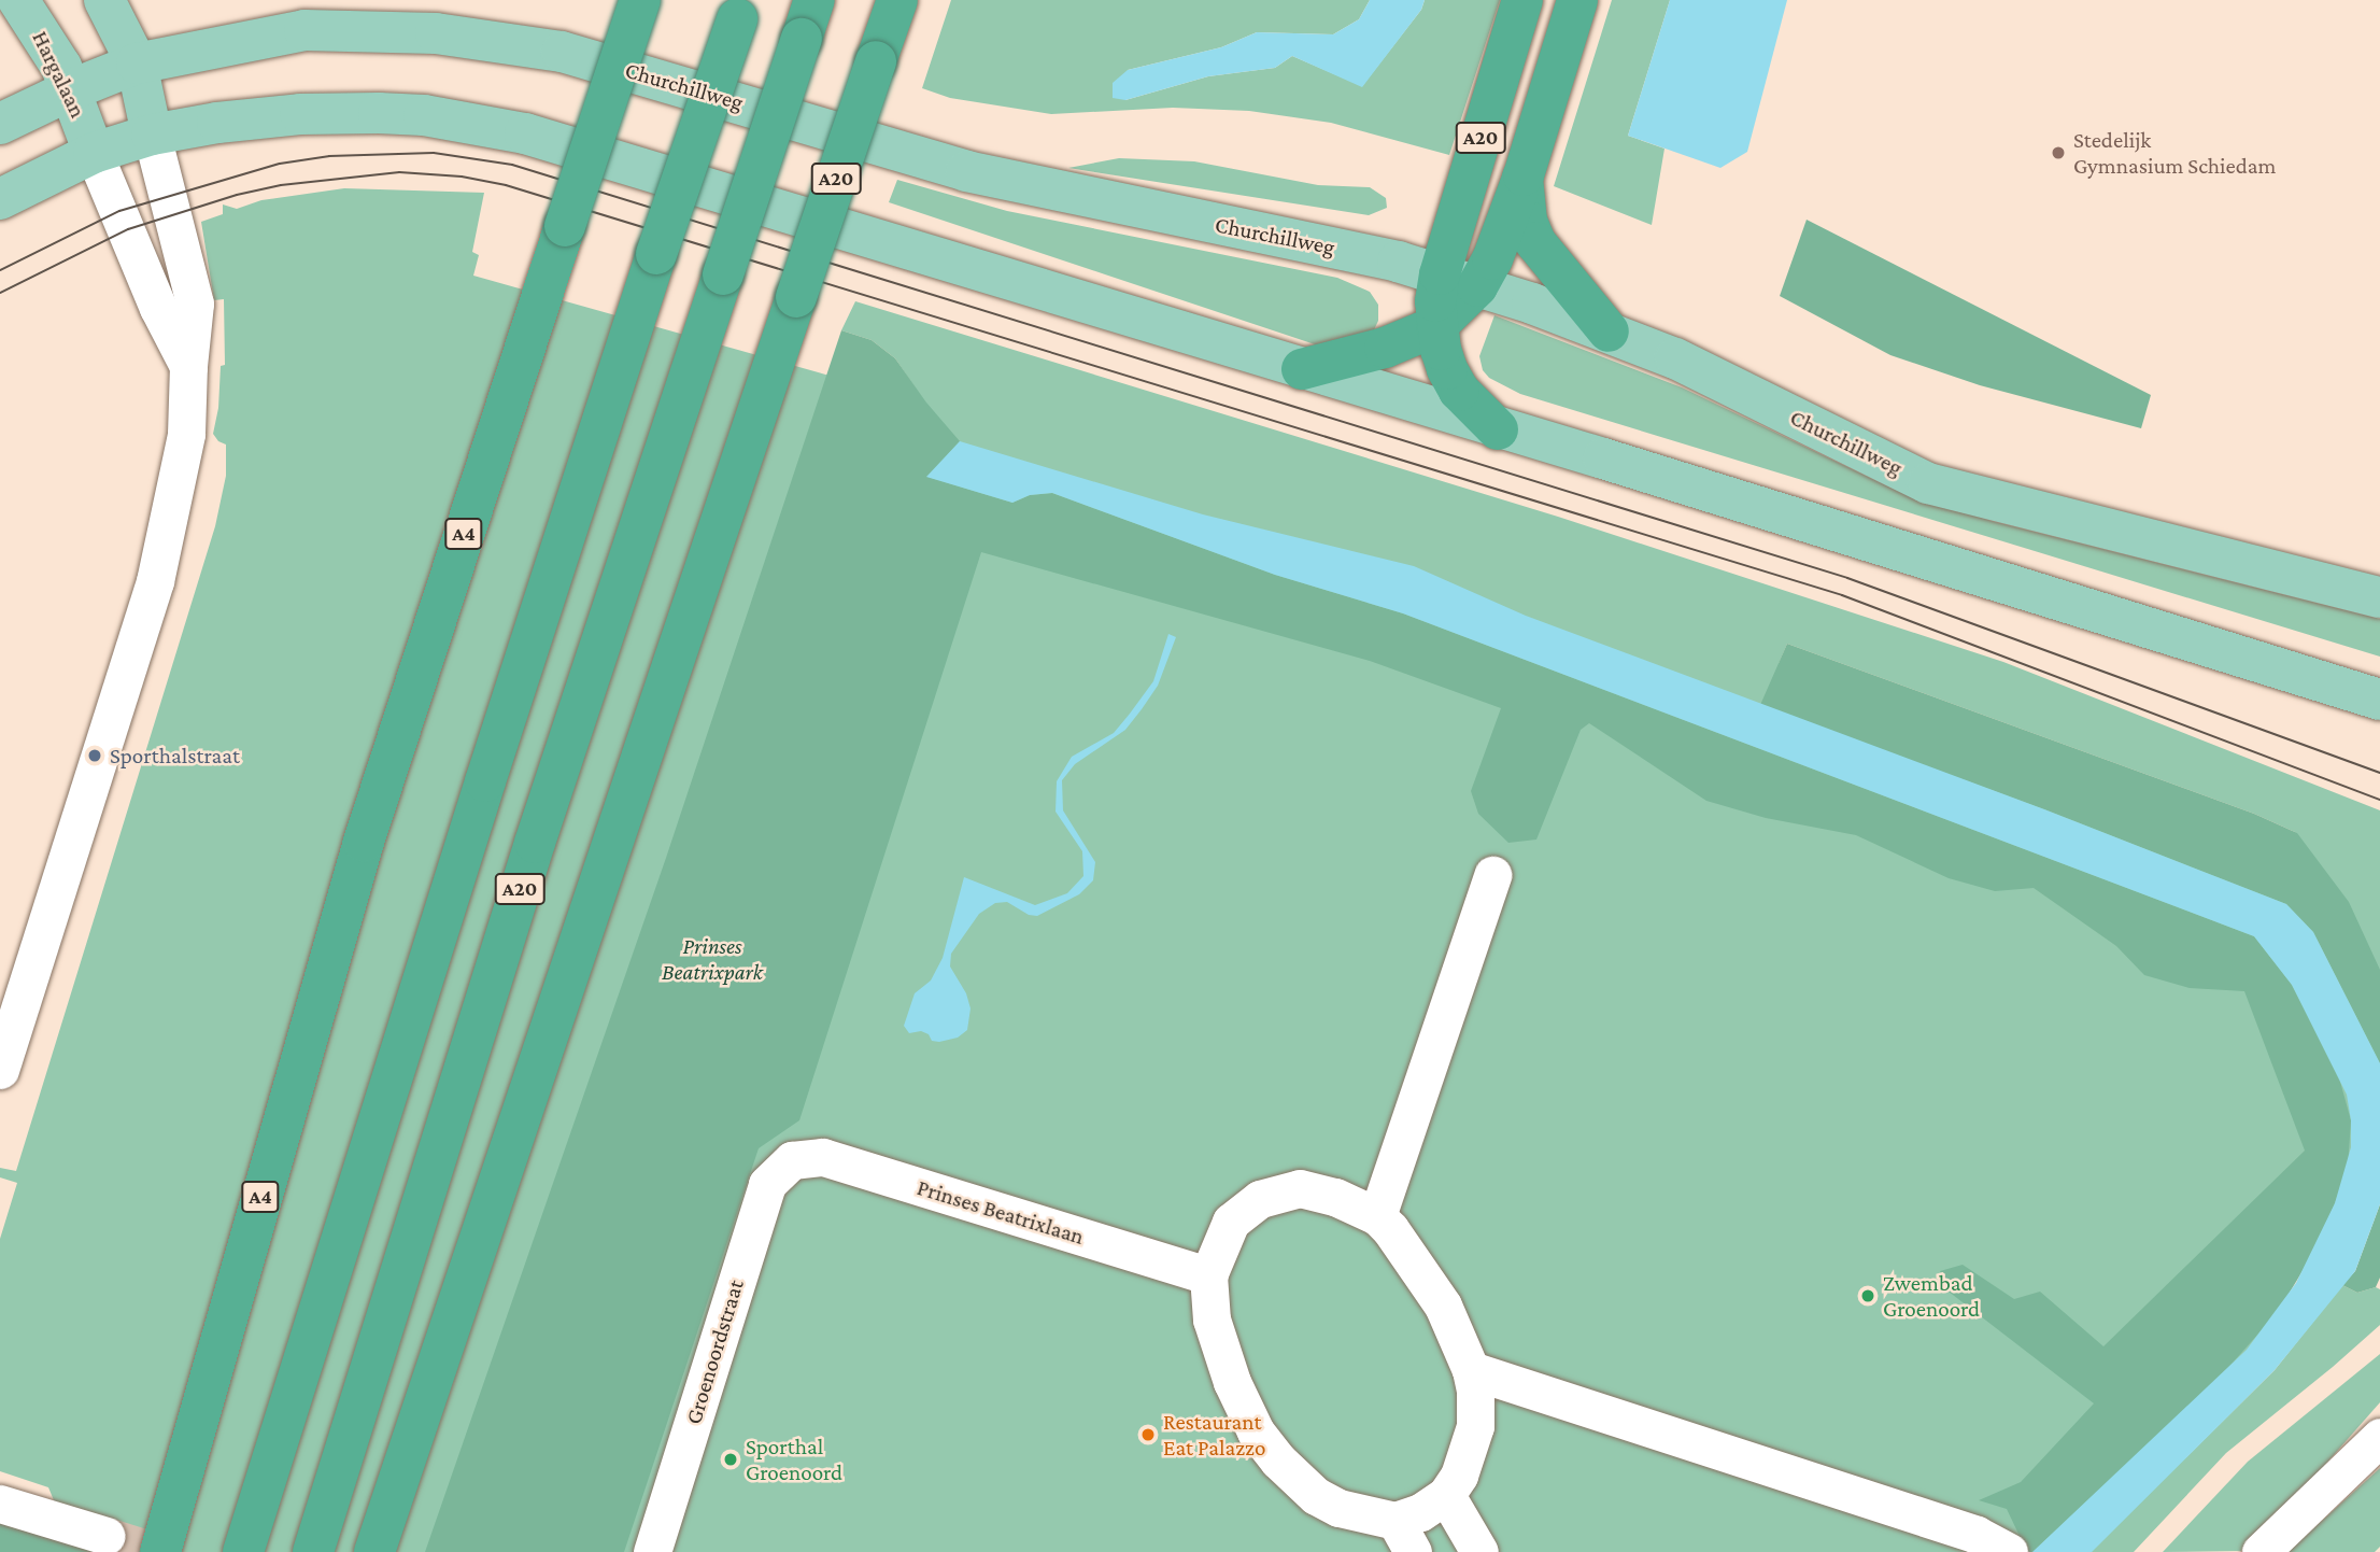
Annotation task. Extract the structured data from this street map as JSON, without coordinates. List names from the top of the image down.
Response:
{
  "streets": {
    "highway": ["A20", "A4"],
    "main road": ["Hargalaan", "Churchillweg"],
    "street": ["Prinses Beatrixlaan", "Groenoordstraat"]
  },
  "crossings": [
    ["Hargalaan", "Churchillweg"],
    ["Churchillweg", "A20"],
    ["Prinses Beatrixlaan", "Groenoordstraat"]
  ],
  "parks": ["Prinses Beatrixpark"],
  "places": [
    "Stedelijk Gymnasium Schiedam",
    "Sporthalstraat",
    "Zwembad Groenoord",
    "Restaurant Eat Palazzo",
    "Sporthal Groenoord"
  ]
}
